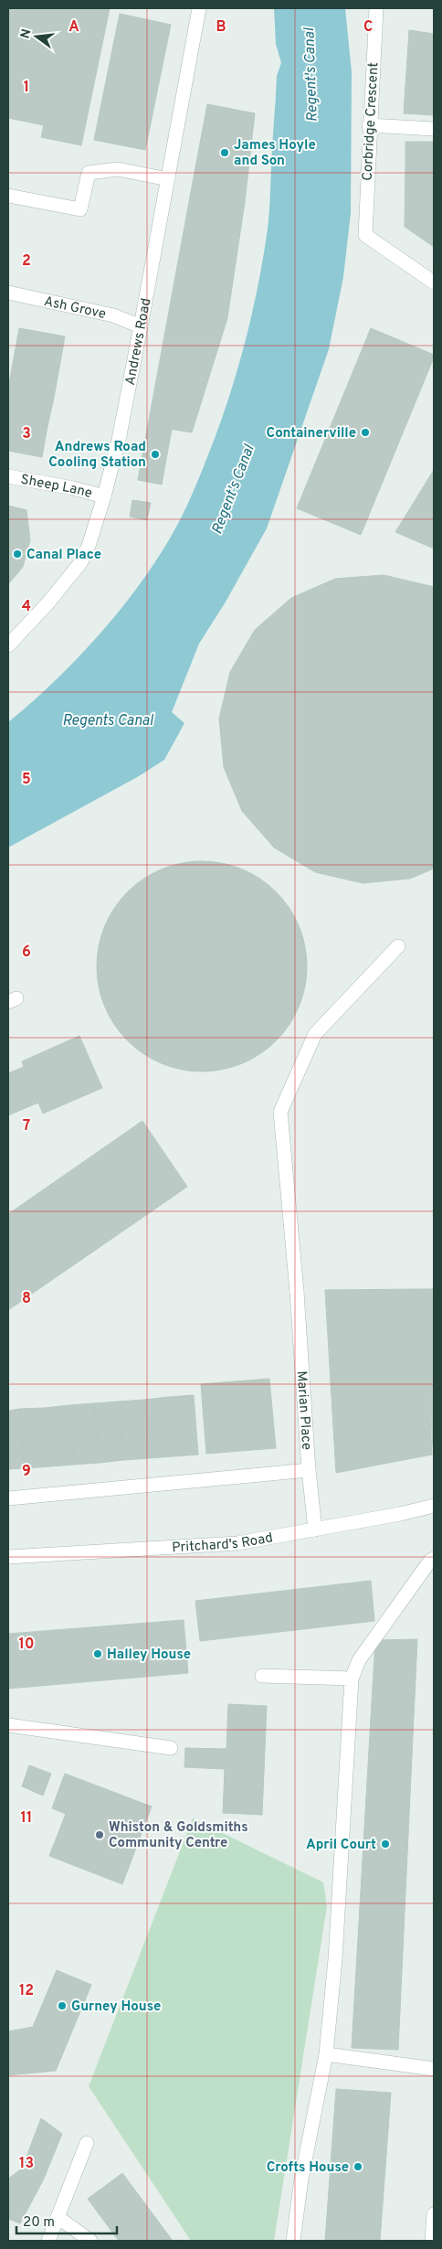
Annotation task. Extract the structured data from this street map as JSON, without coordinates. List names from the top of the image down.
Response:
{
  "streets": {
    "street": [
      "Corbridge Crescent",
      "Ash Grove",
      "Andrews Road",
      "Sheep Lane",
      "Marian Place",
      "Pritchard's Road"
    ]
  },
  "crossings": [
    ["Ash Grove", "Andrews Road"],
    ["Andrews Road", "Sheep Lane"],
    ["Marian Place", "Pritchard's Road"]
  ],
  "water": ["Regent's Canal", "Regents Canal"],
  "places": [
    "James Hoyle and Son",
    "Containerville",
    "Andrews Road Cooling Station",
    "Canal Place",
    "Halley House",
    "Whiston & Goldsmiths Community Centre",
    "April Court",
    "Gurney House",
    "Crofts House"
  ],
  "scale_bar": "20 m",
  "north": "left",
  "grid": {
    "columns": ["A", "B", "C"],
    "rows": [
      "1",
      "2",
      "3",
      "4",
      "5",
      "6",
      "7",
      "8",
      "9",
      "10",
      "11",
      "12",
      "13"
    ]
  }
}
